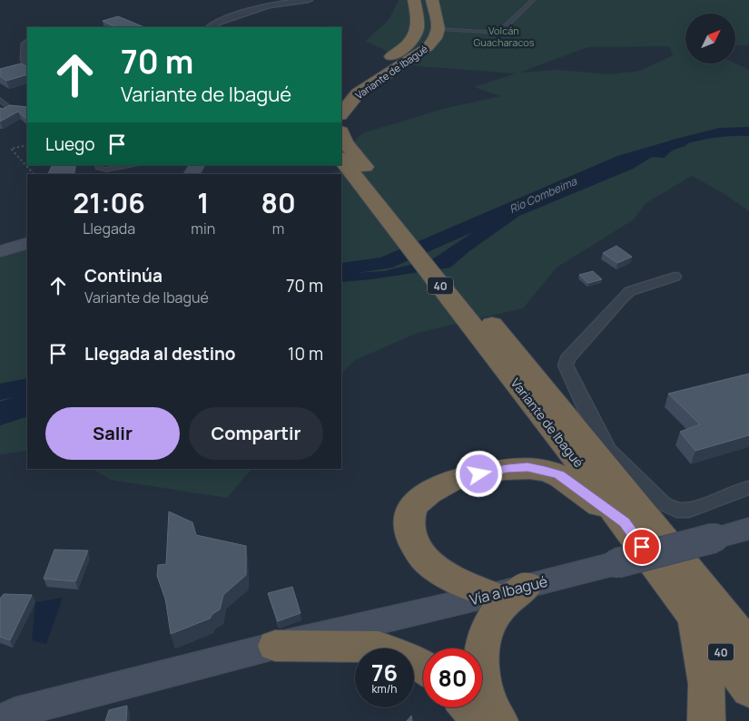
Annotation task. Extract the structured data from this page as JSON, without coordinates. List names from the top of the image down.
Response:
{
  "streets": {
    "highway": ["Variante de Ibagué", "40"],
    "main road": ["Vía a Ibagué"]
  },
  "water": ["Río Combeima"],
  "parks": ["Volcán Guacharacos"],
  "north": "top right",
  "page": {
    "turn": ["70 m", "Variante de Ibagué"],
    "then": "Luego",
    "eta": [
      "21:06",
      "Llegada",
      "1",
      "min",
      "80",
      "m"
    ],
    "list": [
      {
        "name": "Continúa",
        "note": "Variante de Ibagué",
        "value": "70 m"
      },
      {
        "name": "Llegada al destino",
        "value": "10 m"
      }
    ],
    "buttons": ["Salir", "Compartir"],
    "speed": "76 km/h",
    "limit": "80"
  }
}
